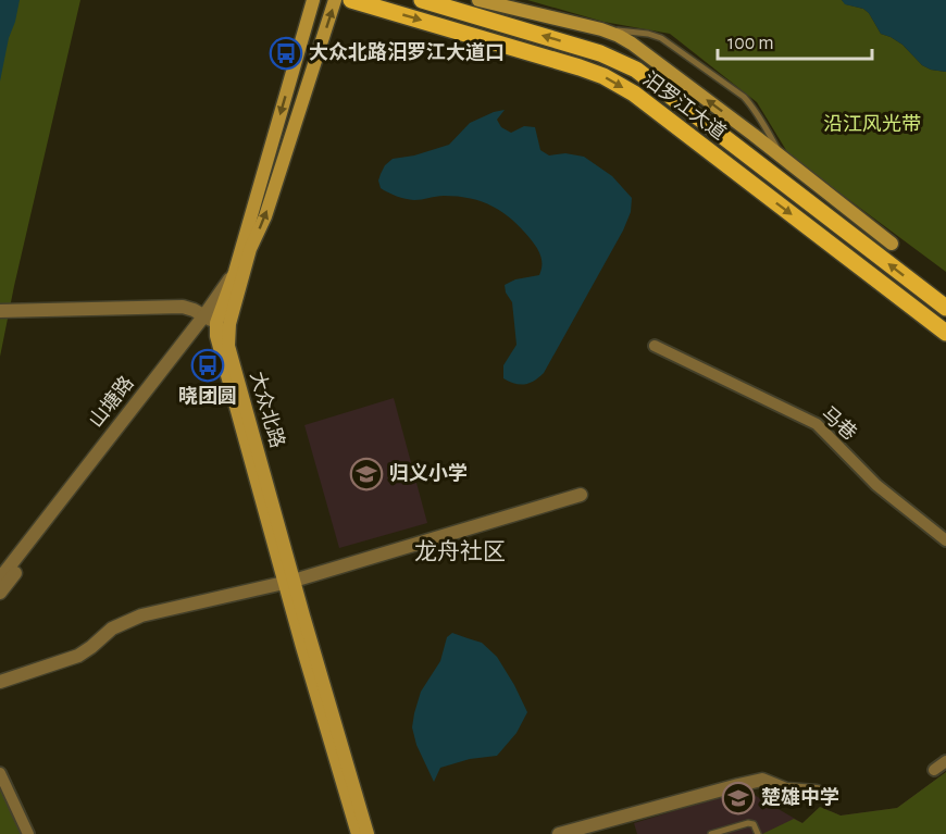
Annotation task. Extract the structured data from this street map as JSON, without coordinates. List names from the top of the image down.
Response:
{
  "streets": {
    "main road": ["汨罗江大道", "大众北路"],
    "street": ["山塘路", "马巷"]
  },
  "crossings": [
    ["山塘路", "大众北路"]
  ],
  "districts": ["龙舟社区"],
  "parks": ["沿江风光带"],
  "places": {
    "bus stop": ["大众北路汨罗江大道口", "晓团圆"],
    "school or university": ["归义小学", "楚雄中学"]
  },
  "scale_bar": "100 m"
}
